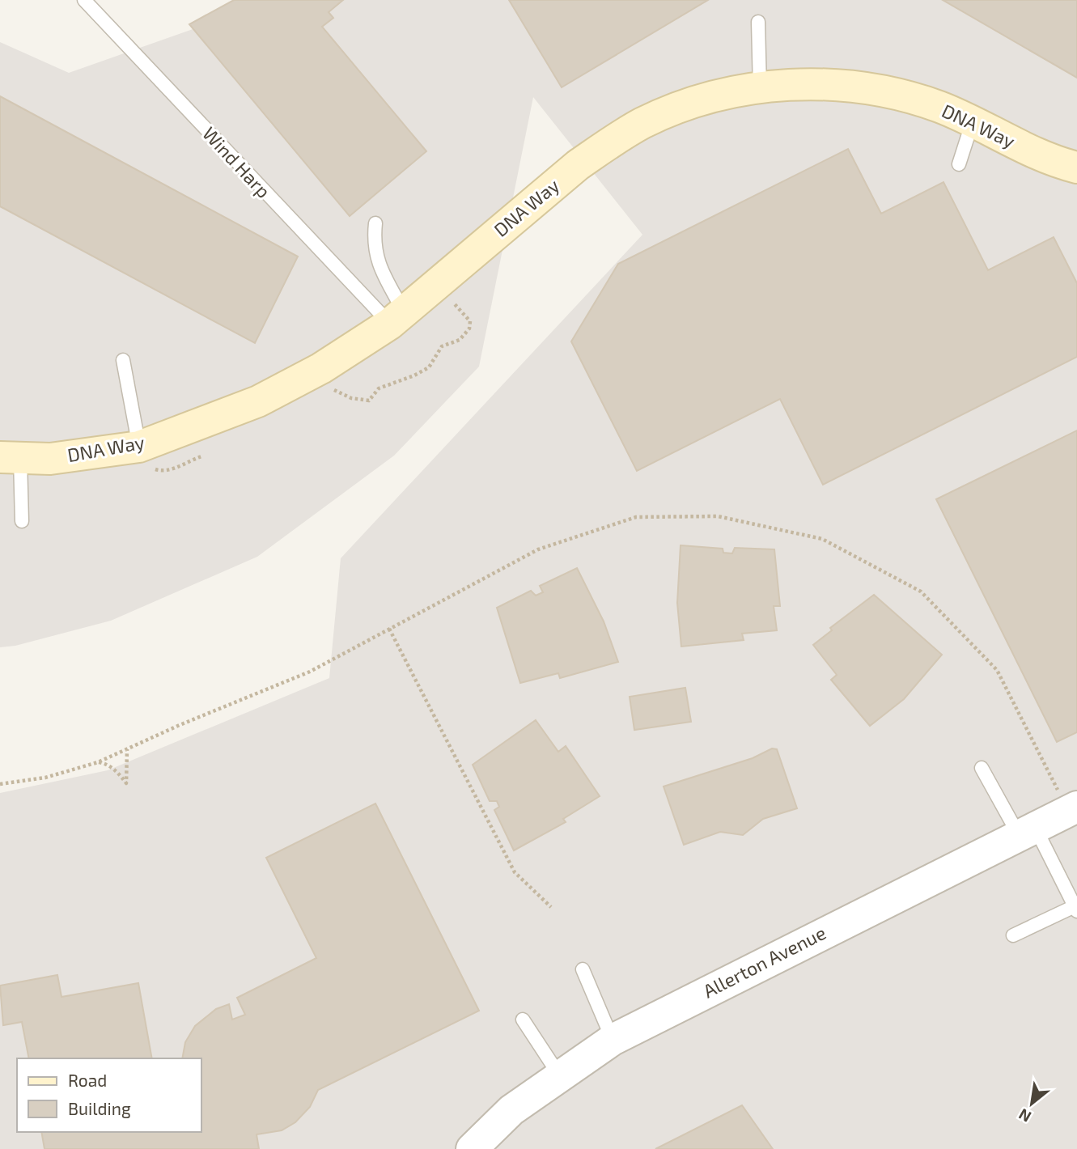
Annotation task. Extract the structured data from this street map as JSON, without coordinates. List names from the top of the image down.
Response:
{
  "streets": {
    "main road": ["DNA Way"],
    "street": ["Allerton Avenue"],
    "lane": ["Wind Harp"]
  },
  "crossings": [
    ["DNA Way", "Wind Harp"]
  ],
  "legend": ["Road", "Building"],
  "north": "bottom left"
}
